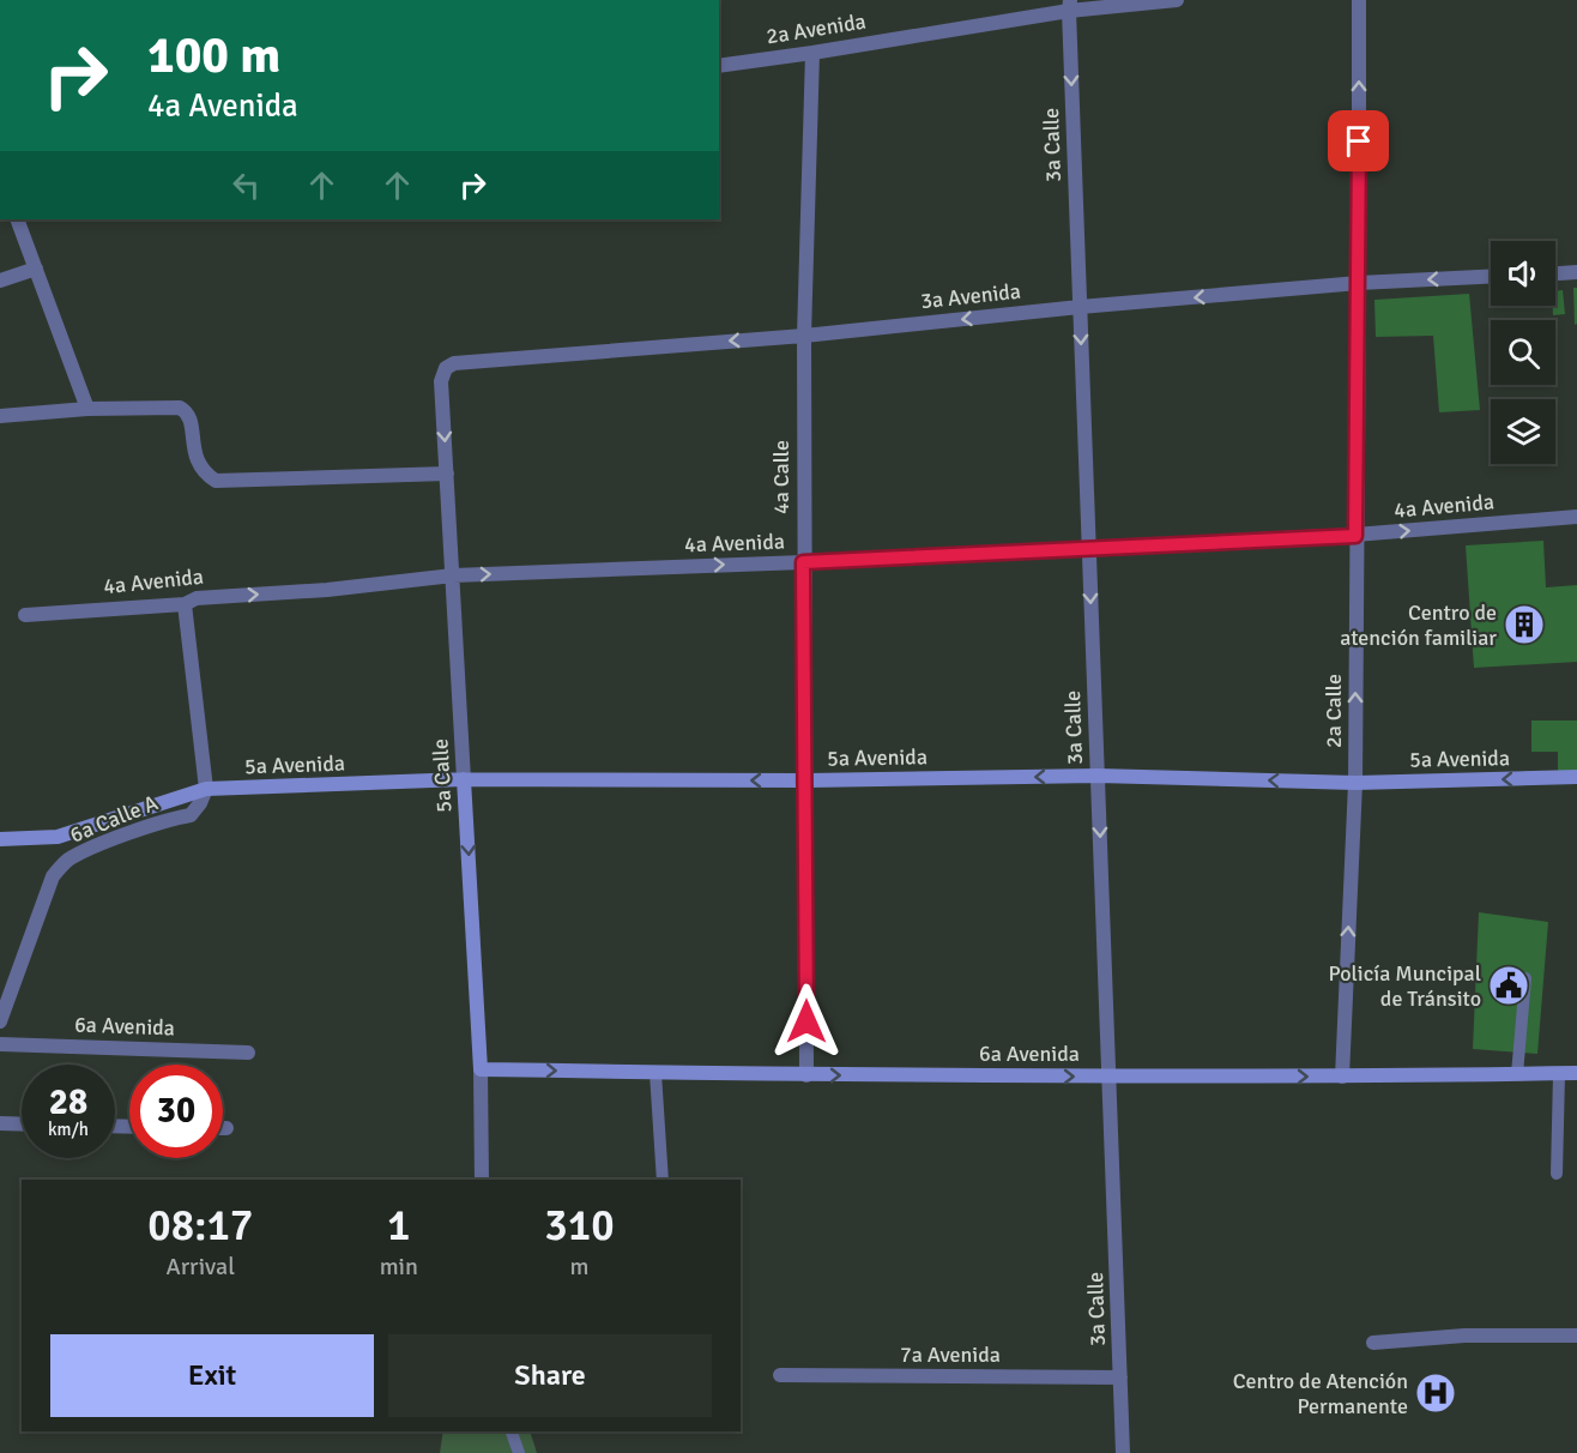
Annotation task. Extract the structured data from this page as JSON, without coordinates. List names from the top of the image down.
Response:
{
  "streets": {
    "street": [
      "2a Avenida",
      "3a Calle",
      "3a Avenida",
      "4a Calle",
      "4a Avenida",
      "2a Calle",
      "5a Avenida",
      "5a Calle",
      "6a Calle A",
      "6a Avenida",
      "7a Avenida"
    ]
  },
  "crossings": [
    ["2a Avenida", "3a Calle"],
    ["2a Avenida", "4a Calle"],
    ["3a Calle", "3a Avenida"],
    ["3a Calle", "4a Avenida"],
    ["3a Calle", "5a Avenida"],
    ["3a Calle", "6a Avenida"],
    ["3a Calle", "7a Avenida"],
    ["3a Avenida", "4a Calle"],
    ["3a Avenida", "2a Calle"],
    ["3a Avenida", "5a Calle"],
    ["4a Calle", "4a Avenida"],
    ["4a Calle", "5a Avenida"],
    ["4a Calle", "6a Avenida"],
    ["4a Avenida", "2a Calle"],
    ["4a Avenida", "5a Calle"],
    ["2a Calle", "5a Avenida"],
    ["2a Calle", "6a Avenida"],
    ["5a Avenida", "5a Calle"],
    ["5a Avenida", "6a Calle A"],
    ["5a Calle", "6a Avenida"]
  ],
  "one_way": [
    "3a Calle",
    "3a Avenida",
    "4a Avenida",
    "2a Calle",
    "5a Avenida",
    "5a Calle",
    "6a Avenida"
  ],
  "places": {
    "building": ["Centro de atención familiar"],
    "public building": ["Policía Muncipal de Tránsito"],
    "hospital": ["Centro de Atención Permanente"]
  },
  "page": {
    "turn": ["100 m", "4a Avenida"],
    "speed": "28 km/h",
    "limit": "30",
    "eta": [
      "08:17",
      "Arrival",
      "1",
      "min",
      "310",
      "m"
    ],
    "buttons": ["Exit", "Share"]
  }
}
